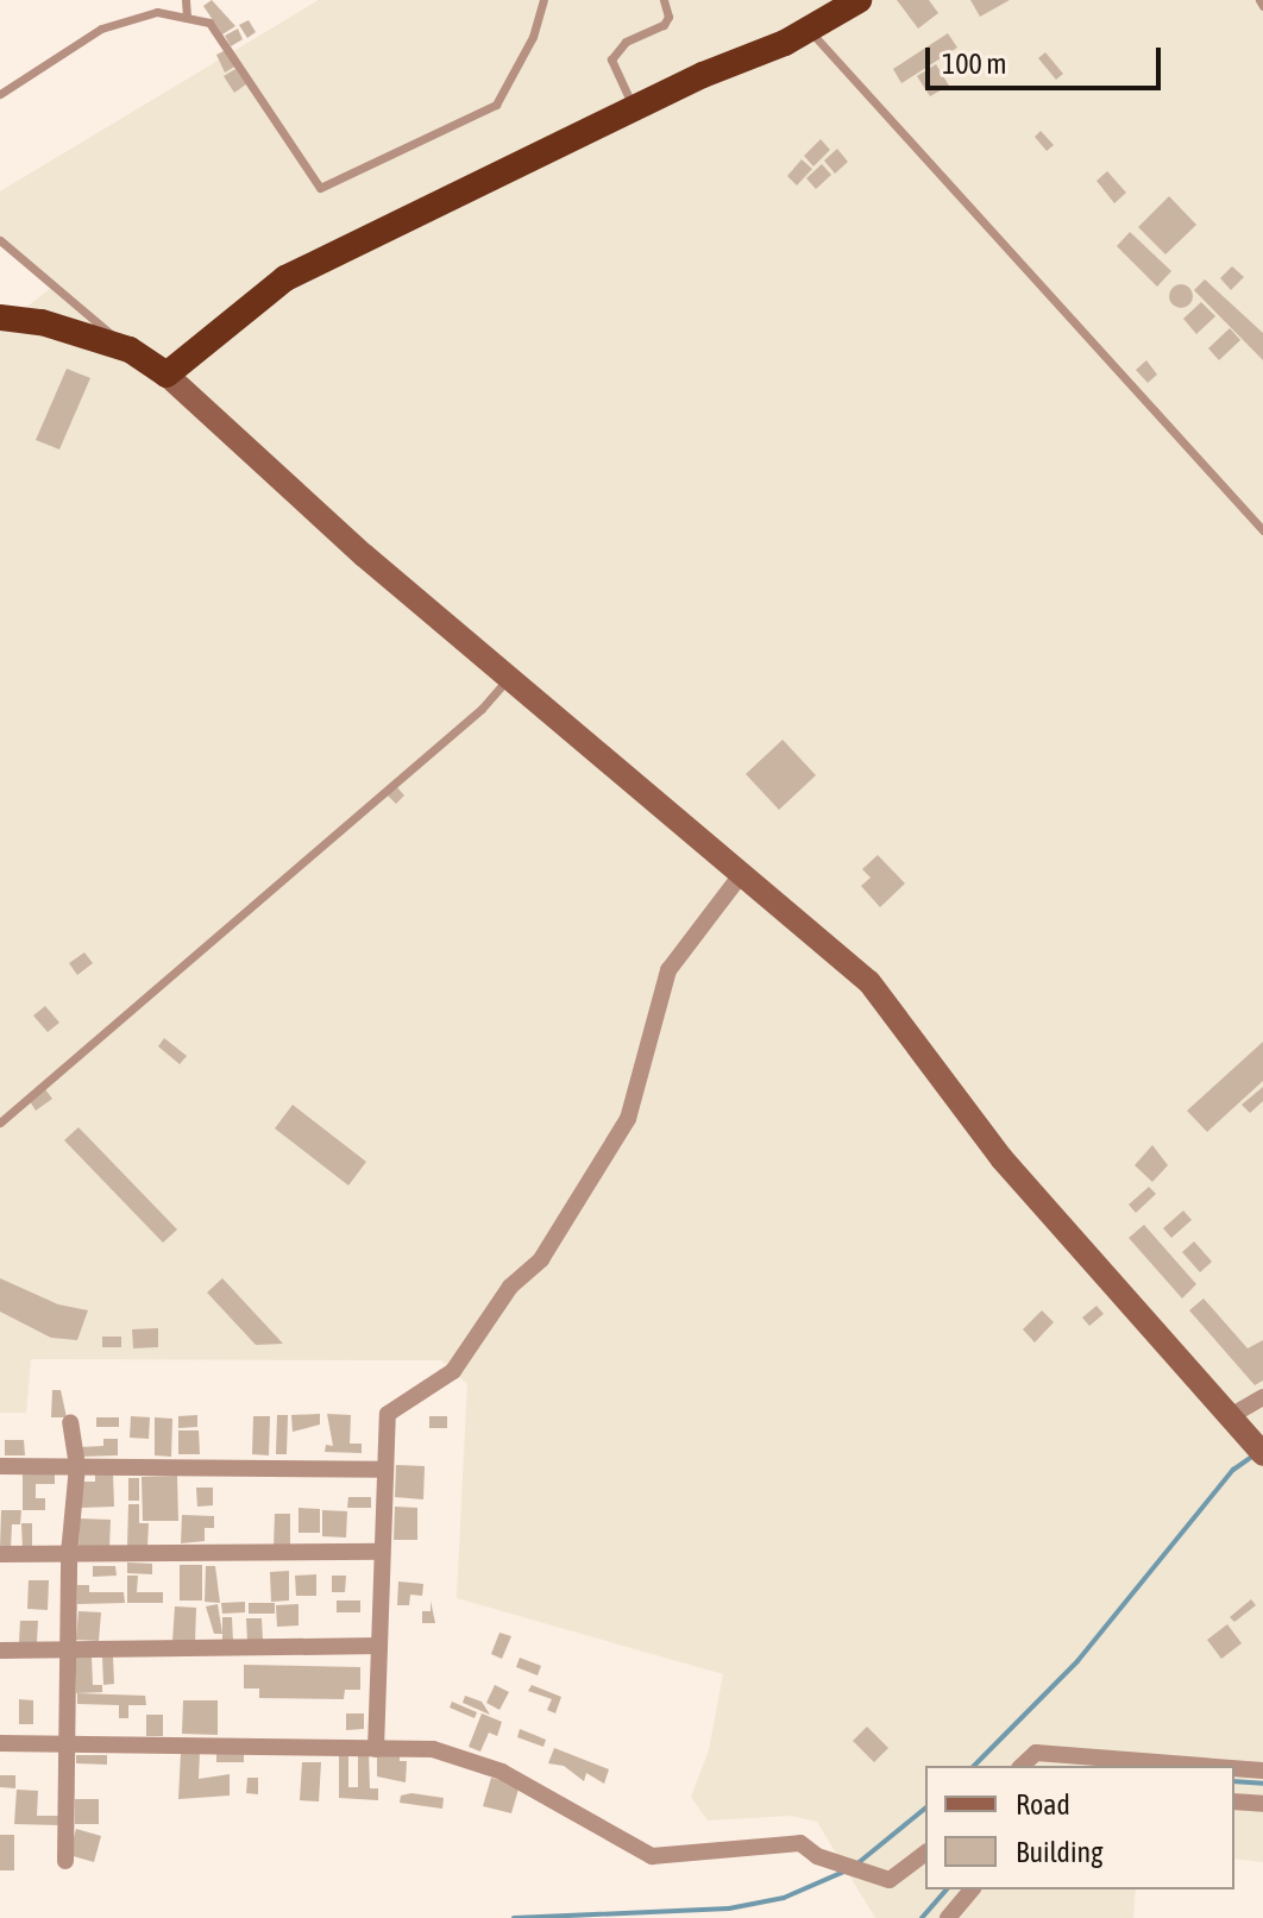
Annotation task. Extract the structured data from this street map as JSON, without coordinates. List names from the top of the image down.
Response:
{
  "legend": ["Road", "Building"],
  "scale_bar": "100 m"
}
